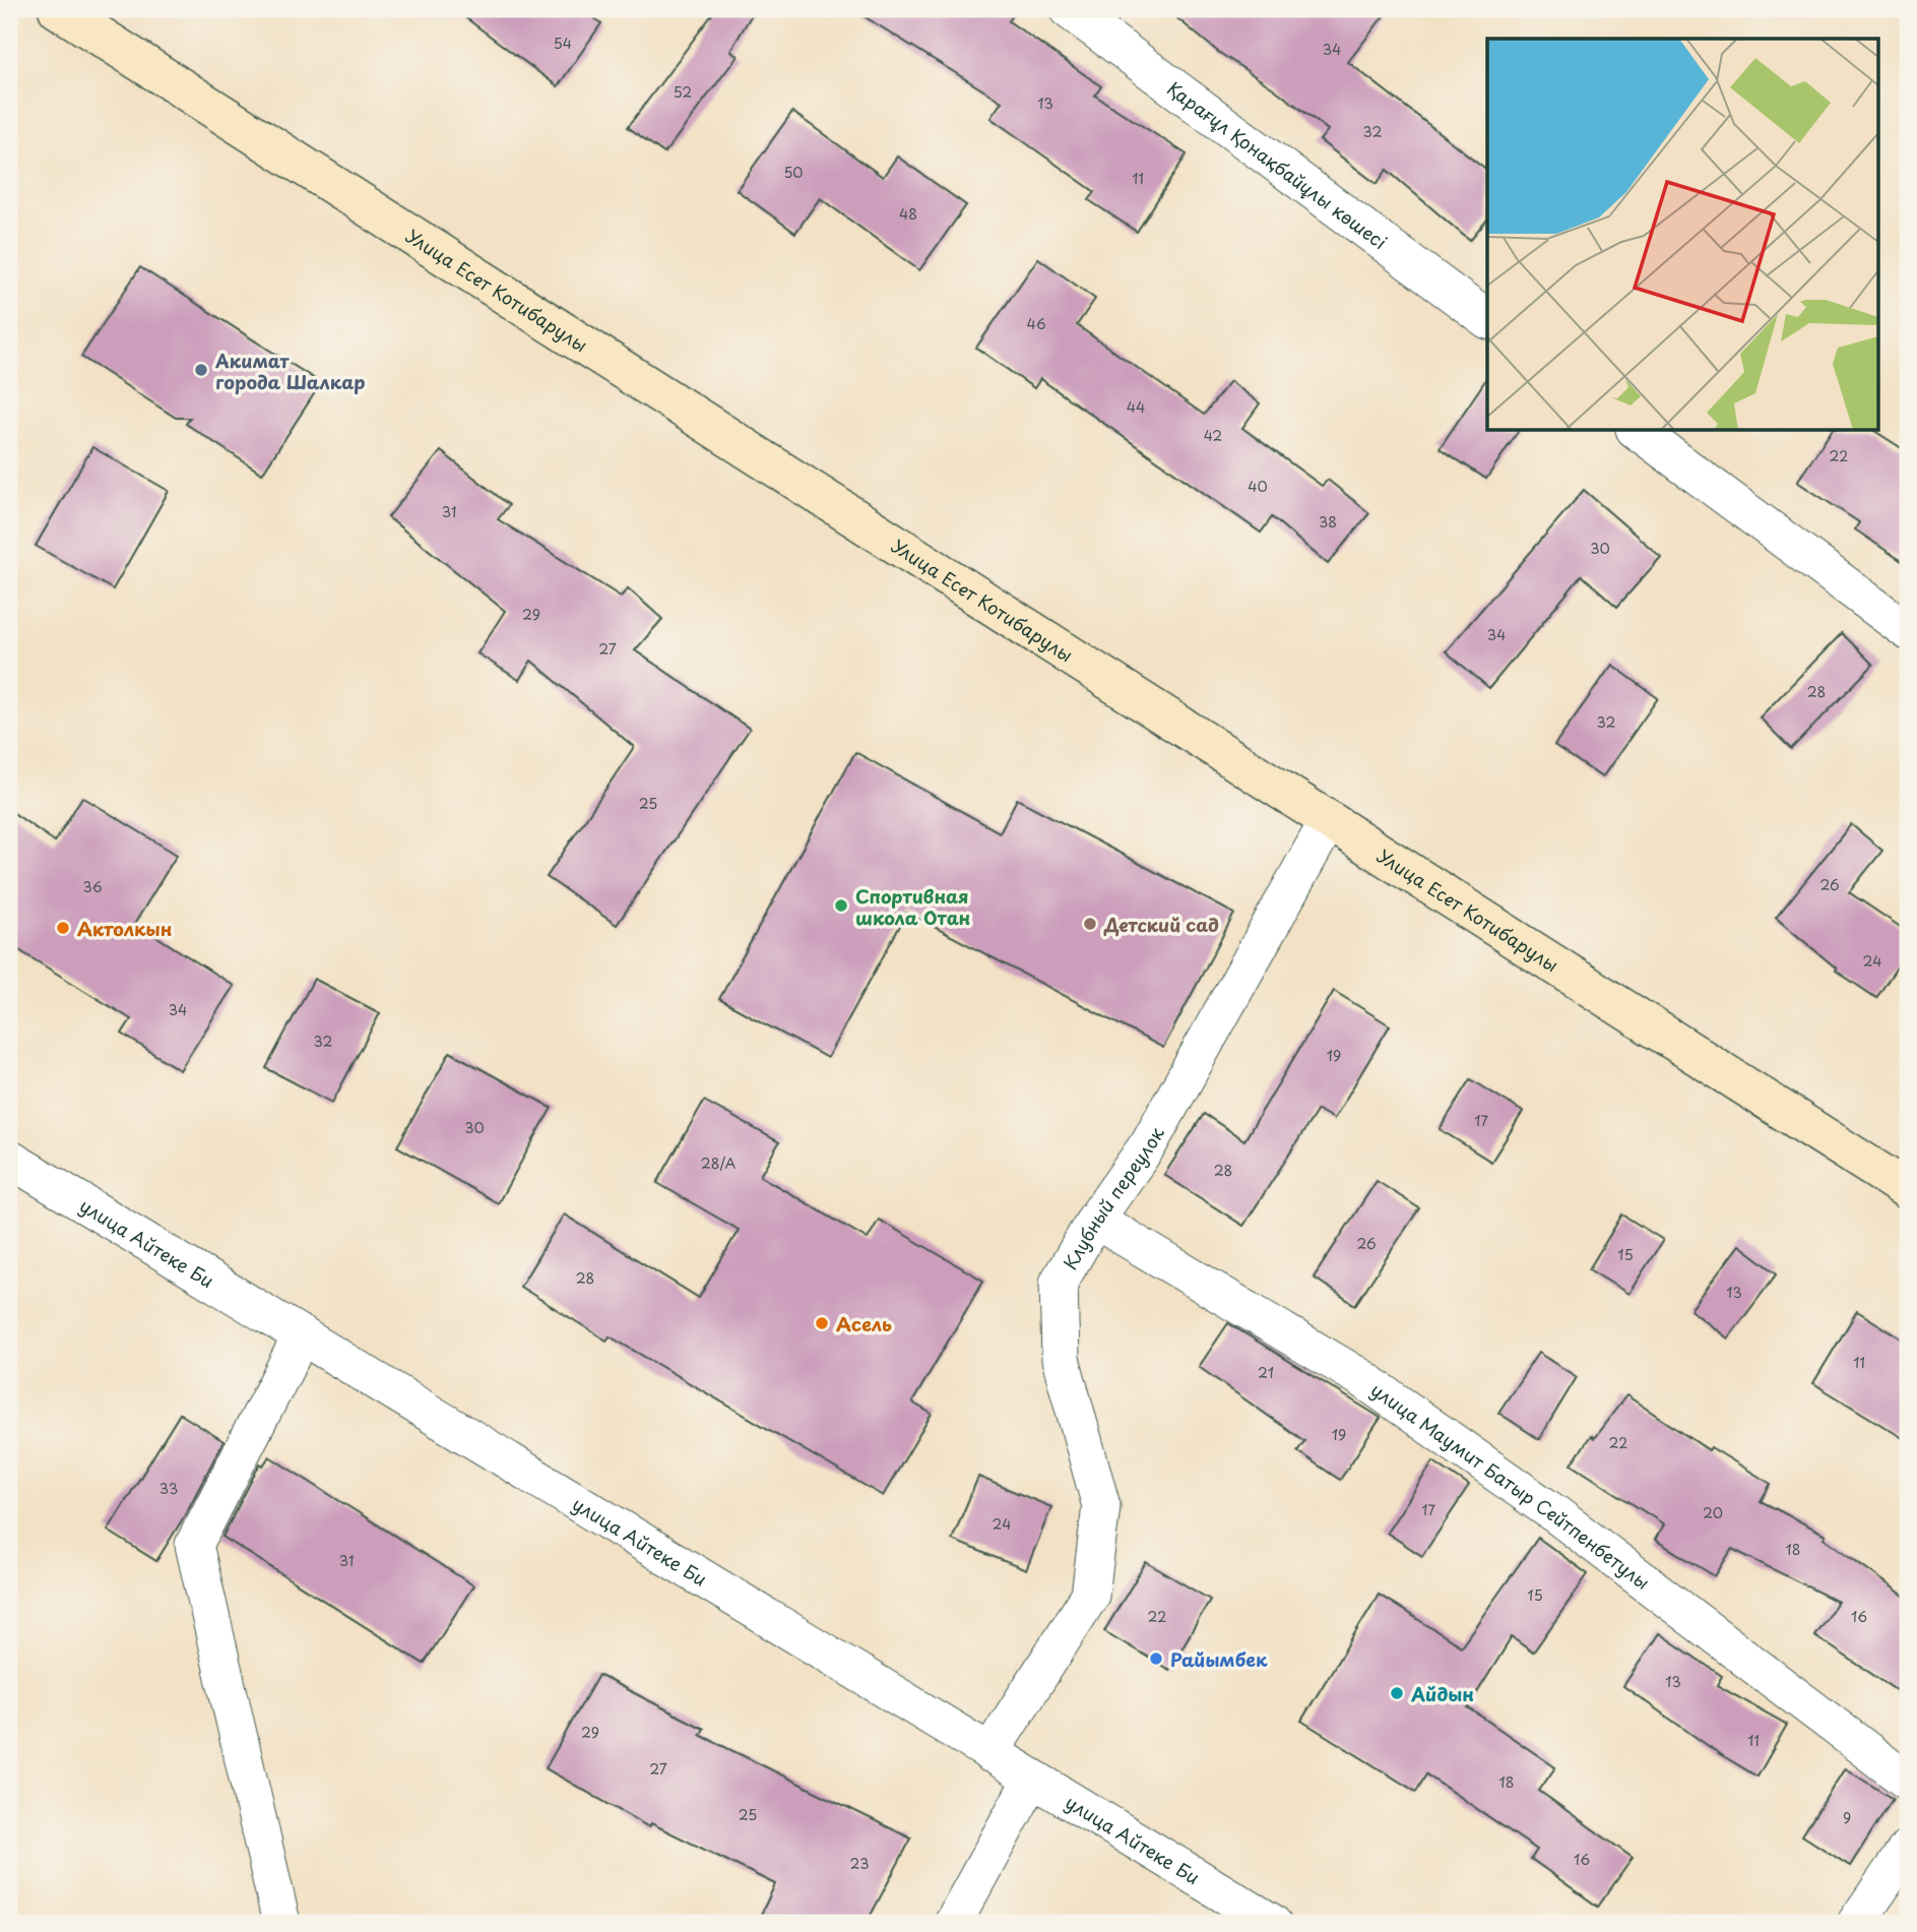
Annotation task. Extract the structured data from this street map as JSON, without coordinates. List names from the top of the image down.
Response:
{
  "streets": {
    "main road": ["Улица Есет Котибарулы"],
    "street": [
      "Қарағұл Қонақбайұлы көшесі",
      "Клубный переулок",
      "улица Айтеке Би",
      "улица Маумит Батыр Сейтпенбетулы"
    ]
  },
  "crossings": [
    ["Улица Есет Котибарулы", "Клубный переулок"],
    ["Клубный переулок", "улица Айтеке Би"],
    ["Клубный переулок", "улица Маумит Батыр Сейтпенбетулы"]
  ],
  "places": [
    "Акимат города Шалкар",
    "Спортивная школа Отан",
    "Детский сад",
    "Актолкын",
    "Асель",
    "Райымбек",
    "Айдын"
  ],
  "house_numbers": [
    "54",
    "34",
    "52",
    "13",
    "32",
    "50",
    "11",
    "48",
    "46",
    "44",
    "42",
    "22",
    "40",
    "31",
    "38",
    "30",
    "29",
    "34",
    "27",
    "28",
    "32",
    "25",
    "26",
    "36",
    "24",
    "34",
    "32",
    "19",
    "17",
    "30",
    "28/А",
    "28",
    "26",
    "15",
    "28",
    "13",
    "11",
    "21",
    "19",
    "22",
    "33",
    "17",
    "20",
    "24",
    "18",
    "31",
    "15",
    "22",
    "16",
    "13",
    "29",
    "11",
    "27",
    "18",
    "25",
    "9",
    "16",
    "23"
  ]
}
